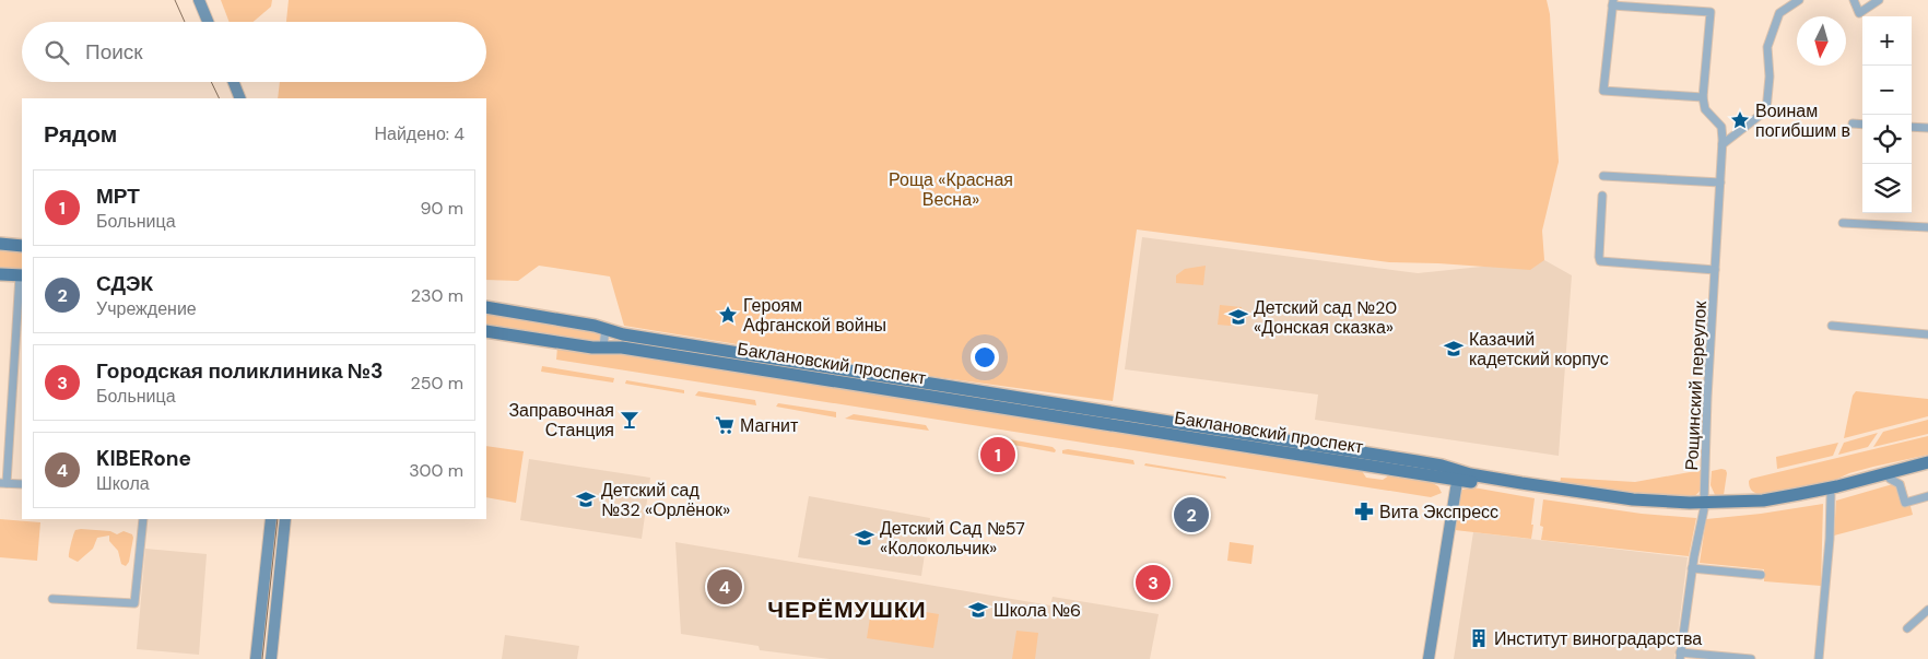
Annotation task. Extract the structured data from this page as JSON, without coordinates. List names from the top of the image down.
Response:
{
  "streets": {
    "main road": ["Баклановский проспект"],
    "street": ["Рощинский переулок"]
  },
  "crossings": [
    ["Баклановский проспект", "Рощинский переулок"]
  ],
  "districts": ["ЧЕРЁМУШКИ"],
  "parks": ["Роща «Красная Весна»"],
  "places": {
    "place": ["Воинам погибшим в", "Героям Афганской войны"],
    "school or university": [
      "Детский сад №20 «Донская сказка»",
      "Казачий кадетский корпус",
      "Детский сад №32 «Орлёнок»",
      "Детский Сад №57 «Колокольчик»",
      "Школа №6"
    ],
    "bar": ["Заправочная Станция"],
    "supermarket": ["Магнит"],
    "pharmacy": ["Вита Экспресс"],
    "building": ["Институт виноградарства"]
  },
  "north": "bottom",
  "page": {
    "map_buttons": ["+", "−"],
    "search": "Поиск",
    "heading": ["Рядом", "Найдено: 4"],
    "list": [
      {
        "mark": "1",
        "name": "МРТ",
        "note": "Больница",
        "value": "90 m"
      },
      {
        "mark": "2",
        "name": "СДЭК",
        "note": "Учреждение",
        "value": "230 m"
      },
      {
        "mark": "3",
        "name": "Городская поликлиника №3",
        "note": "Больница",
        "value": "250 m"
      },
      {
        "mark": "4",
        "name": "KIBERone",
        "note": "Школа",
        "value": "300 m"
      }
    ],
    "pins": [
      "1",
      "2",
      "3",
      "4"
    ]
  }
}
